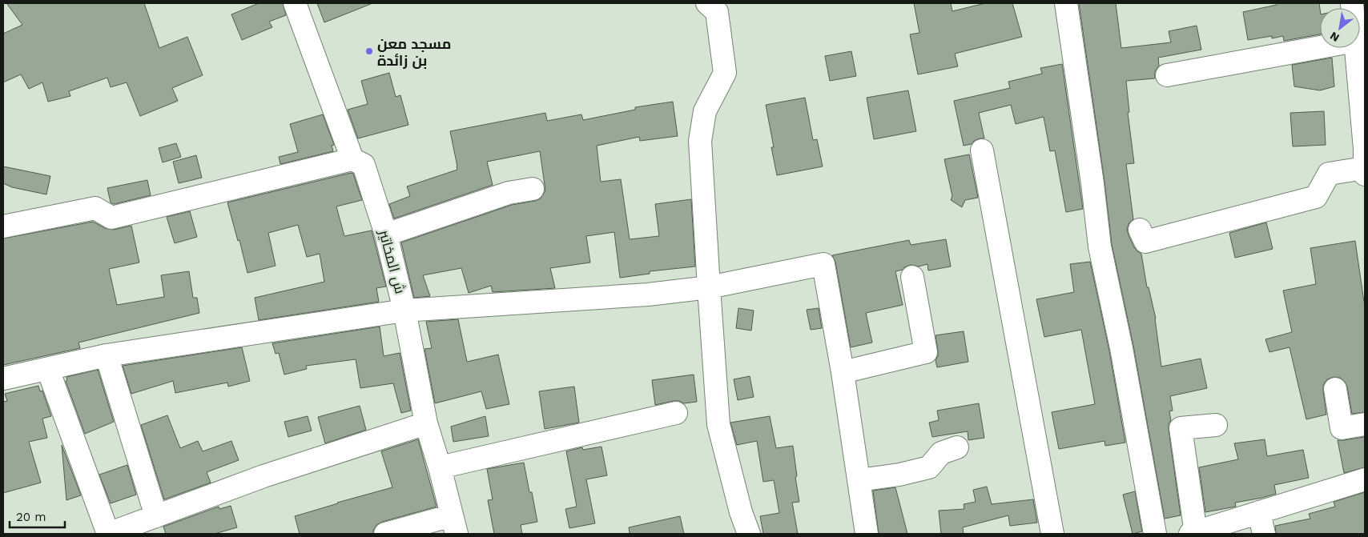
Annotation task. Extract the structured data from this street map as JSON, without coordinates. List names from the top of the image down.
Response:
{
  "streets": {
    "street": ["ش المخاتير"]
  },
  "places": ["مسجد معن بن زائدة"],
  "scale_bar": "20 m",
  "north": "bottom left"
}
